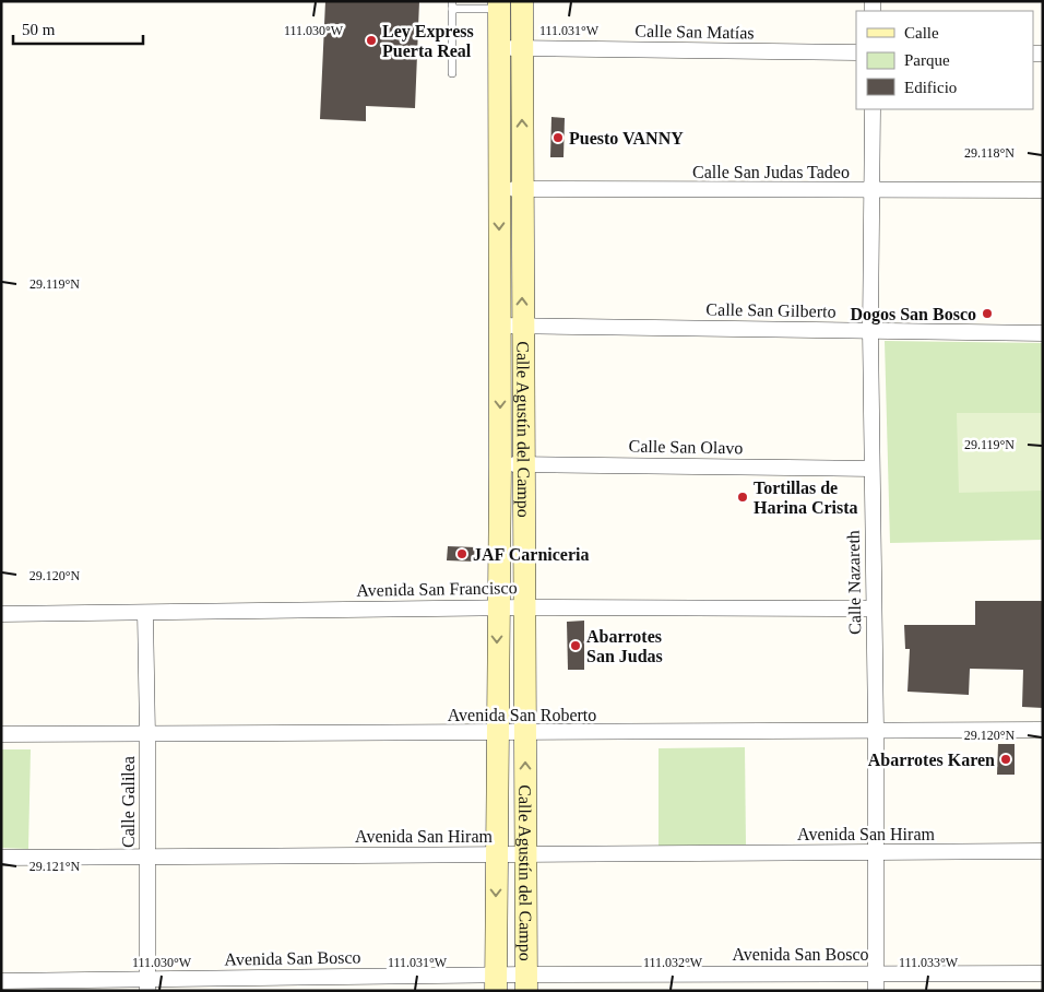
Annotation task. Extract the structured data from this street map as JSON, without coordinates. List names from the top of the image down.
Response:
{
  "streets": {
    "street": [
      "Calle San Matías",
      "Calle San Judas Tadeo",
      "Calle San Gilberto",
      "Calle Agustín del Campo",
      "Calle San Olavo",
      "Calle Nazareth",
      "Avenida San Francisco",
      "Avenida San Roberto",
      "Calle Galilea",
      "Avenida San Hiram",
      "Avenida San Bosco"
    ]
  },
  "crossings": [
    ["Calle San Matías", "Calle Agustín del Campo"],
    ["Calle San Judas Tadeo", "Calle Agustín del Campo"],
    ["Calle San Judas Tadeo", "Calle Nazareth"],
    ["Calle San Gilberto", "Calle Agustín del Campo"],
    ["Calle San Gilberto", "Calle Nazareth"],
    ["Calle Agustín del Campo", "Calle San Olavo"],
    ["Calle Agustín del Campo", "Avenida San Francisco"],
    ["Calle Agustín del Campo", "Avenida San Roberto"],
    ["Calle Agustín del Campo", "Avenida San Hiram"],
    ["Calle Agustín del Campo", "Avenida San Bosco"],
    ["Calle San Olavo", "Calle Nazareth"],
    ["Calle Nazareth", "Avenida San Francisco"],
    ["Calle Nazareth", "Avenida San Roberto"],
    ["Calle Nazareth", "Avenida San Hiram"],
    ["Calle Nazareth", "Avenida San Bosco"],
    ["Avenida San Francisco", "Calle Galilea"],
    ["Avenida San Roberto", "Calle Galilea"],
    ["Calle Galilea", "Avenida San Hiram"],
    ["Calle Galilea", "Avenida San Bosco"]
  ],
  "places": [
    "Ley Express Puerta Real",
    "Puesto VANNY",
    "Dogos San Bosco",
    "Tortillas de Harina Crista",
    "JAF Carniceria",
    "Abarrotes San Judas",
    "Abarrotes Karen"
  ],
  "legend": ["Calle", "Parque", "Edificio"],
  "scale_bar": "50 m",
  "coordinates": [
    "111.030°W",
    "111.031°W",
    "29.118°N",
    "29.119°N",
    "29.120°N",
    "29.121°N",
    "111.032°W",
    "111.033°W"
  ]
}
